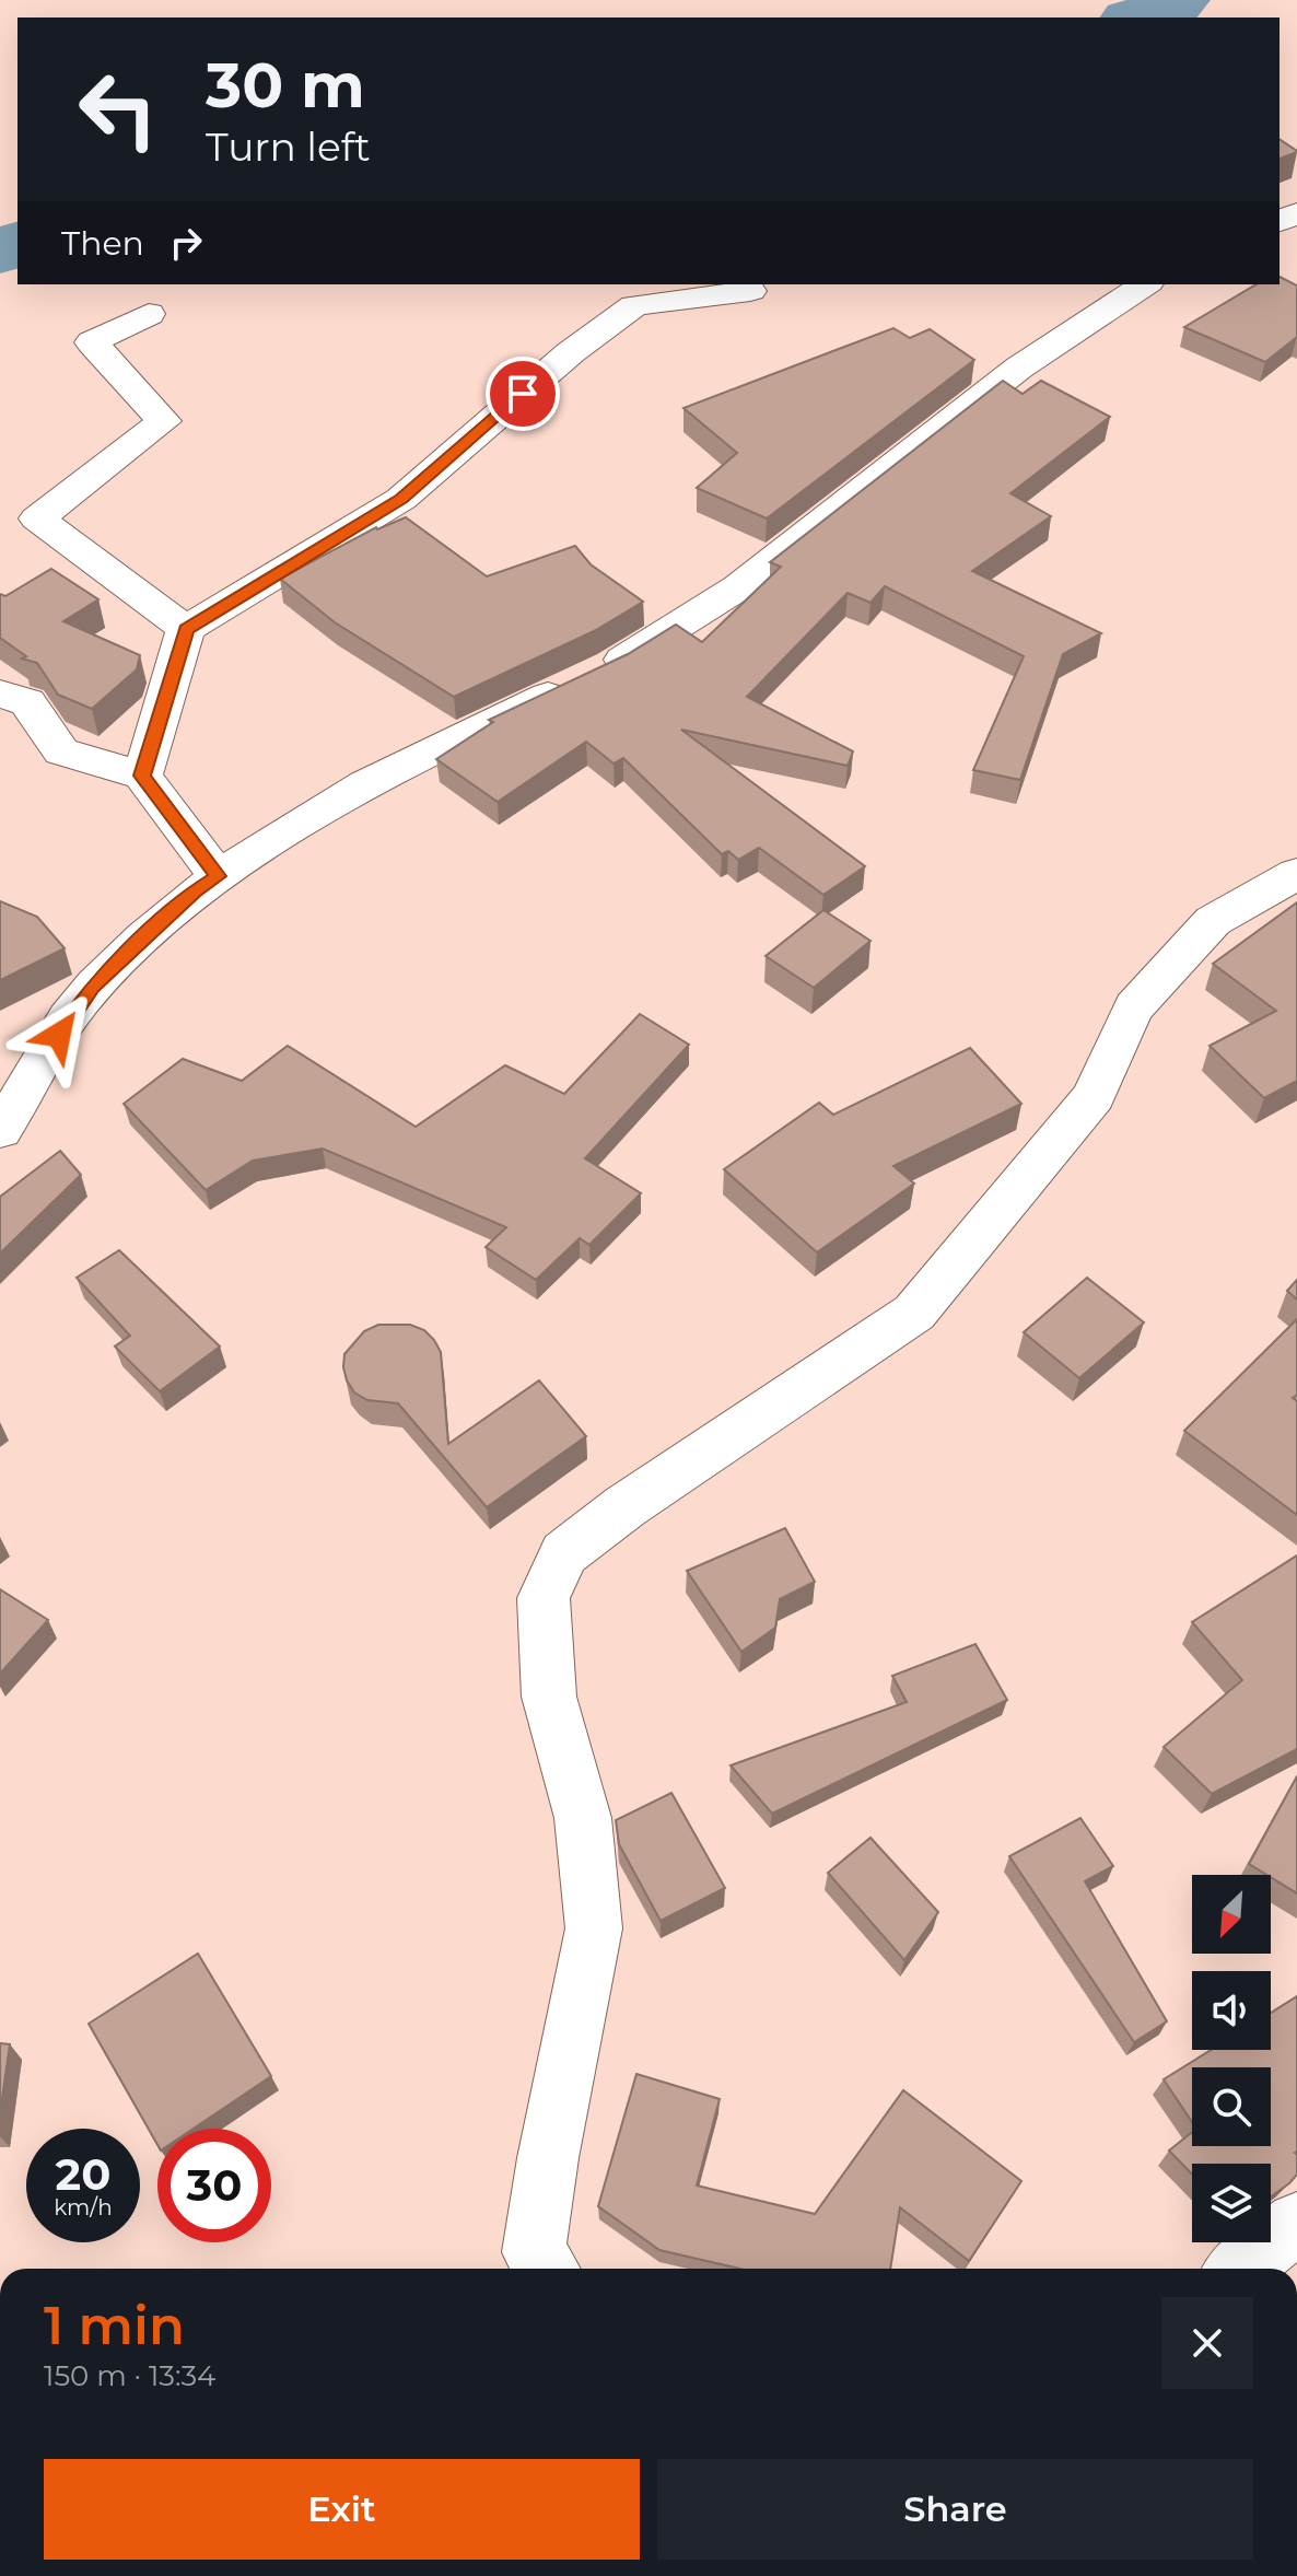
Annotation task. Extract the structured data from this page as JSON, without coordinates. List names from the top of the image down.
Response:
{
  "north": "bottom left",
  "page": {
    "turn": ["30 m", "Turn left"],
    "then": "Then",
    "speed": "20 km/h",
    "limit": "30",
    "heading": ["1 min", "150 m · 13:34"],
    "buttons": ["Exit", "Share"]
  }
}
